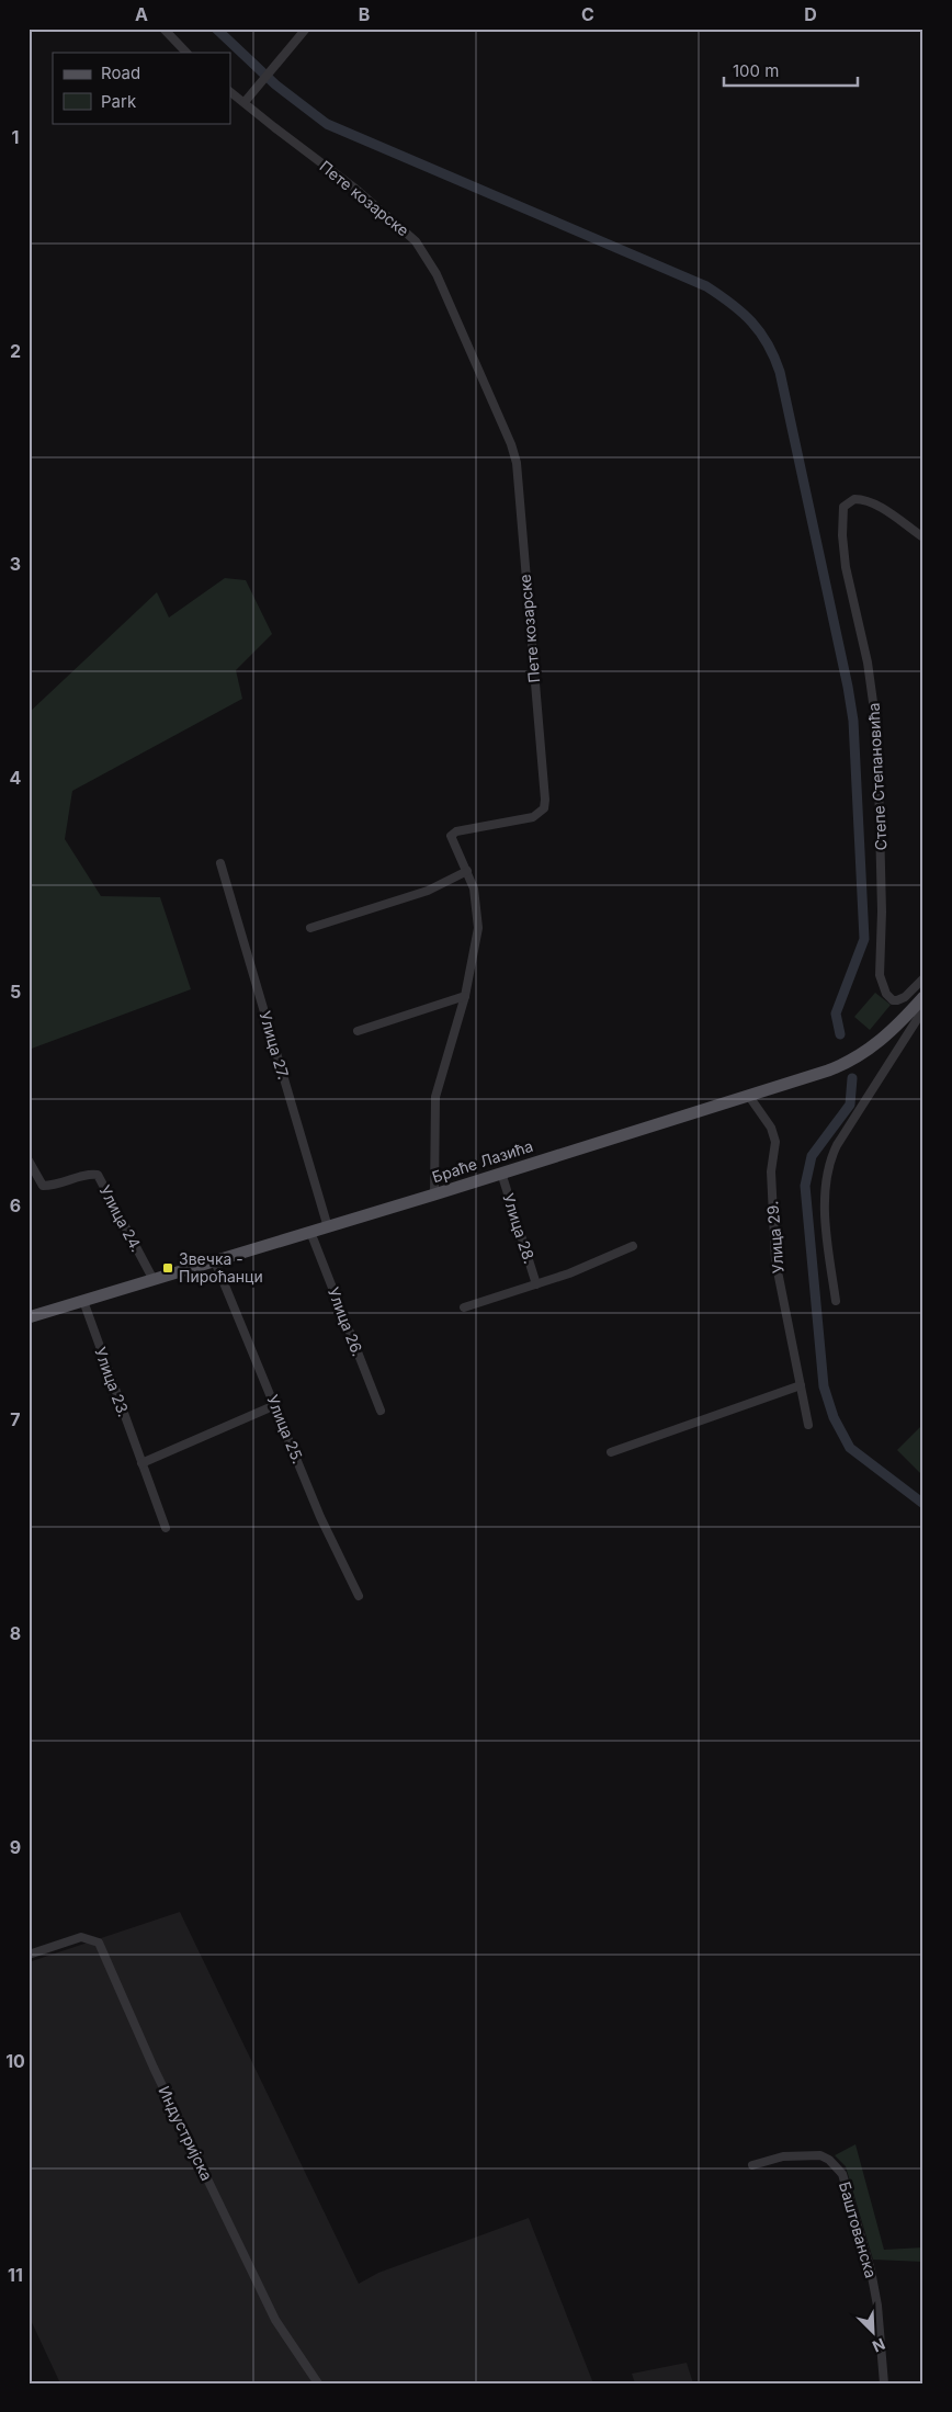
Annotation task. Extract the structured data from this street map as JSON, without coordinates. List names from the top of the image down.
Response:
{
  "streets": {
    "main road": ["Браће Лазића"],
    "street": [
      "Пете козарске",
      "Степе Степановића",
      "Улица 27.",
      "Улица 24.",
      "Улица 28.",
      "Улица 29.",
      "Улица 26.",
      "Улица 23.",
      "Улица 25.",
      "Индустријска",
      "Баштованска"
    ]
  },
  "crossings": [
    ["Пете козарске", "Браће Лазића"],
    ["Улица 27.", "Браће Лазића"],
    ["Браће Лазића", "Улица 24."],
    ["Браће Лазића", "Улица 28."],
    ["Браће Лазића", "Улица 29."],
    ["Браће Лазића", "Улица 26."],
    ["Браће Лазића", "Улица 23."],
    ["Браће Лазића", "Улица 25."]
  ],
  "places": {
    "transit": ["Звечка - Пироћанци"]
  },
  "legend": ["Road", "Park"],
  "scale_bar": "100 m",
  "north": "bottom right",
  "grid": {
    "columns": [
      "A",
      "B",
      "C",
      "D"
    ],
    "rows": [
      "1",
      "2",
      "3",
      "4",
      "5",
      "6",
      "7",
      "8",
      "9",
      "10",
      "11"
    ]
  }
}
